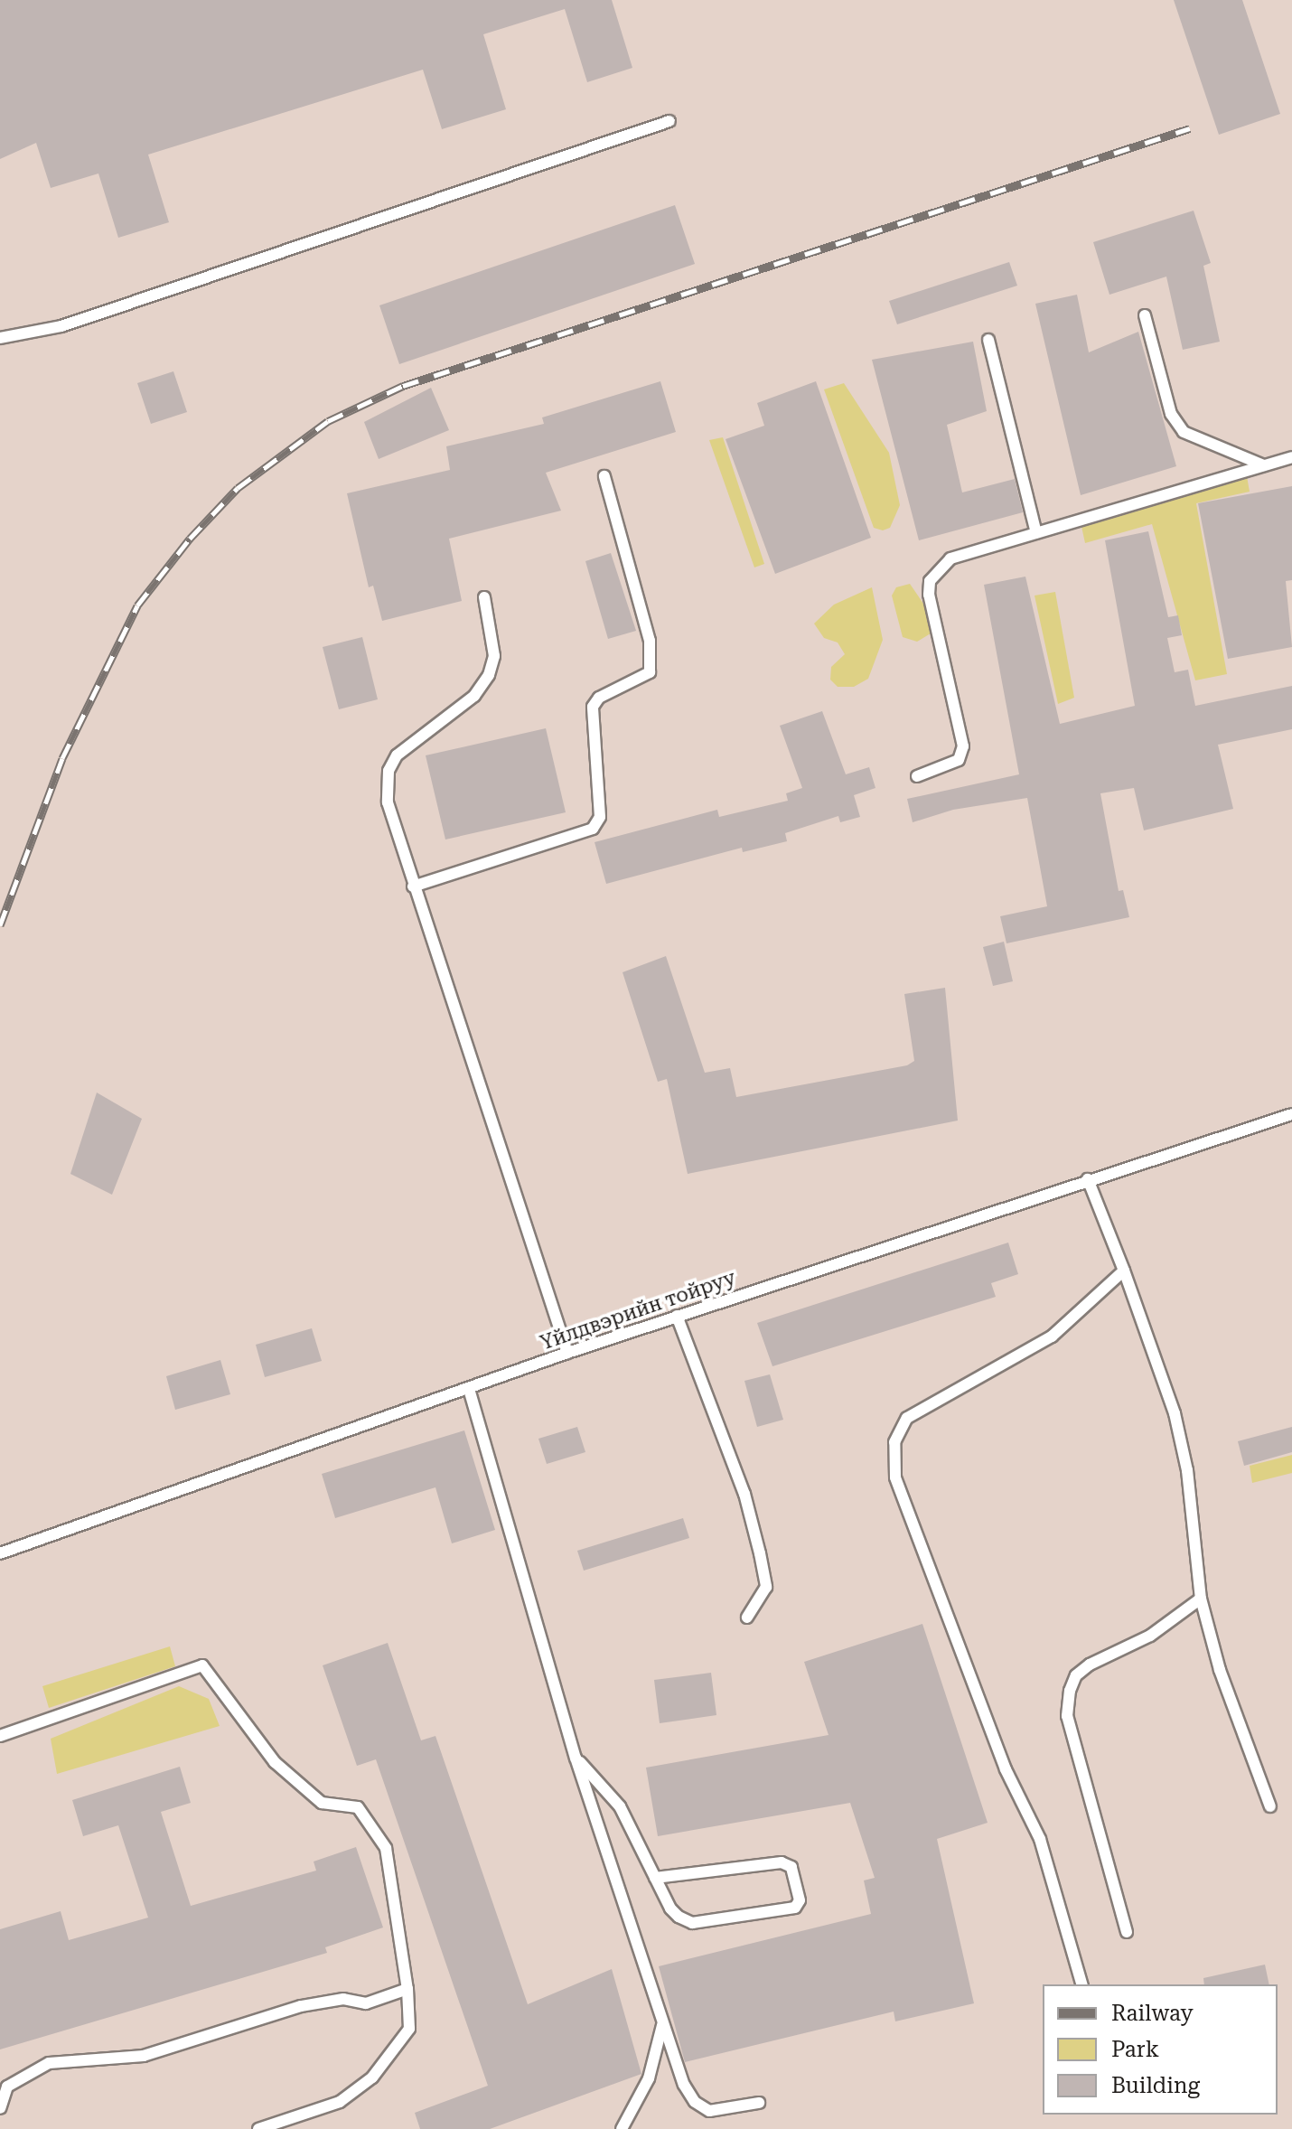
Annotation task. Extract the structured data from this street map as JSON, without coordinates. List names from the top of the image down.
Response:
{
  "streets": {
    "lane": ["Үйлдвэрийн тойруу"]
  },
  "legend": ["Railway", "Park", "Building"]
}
